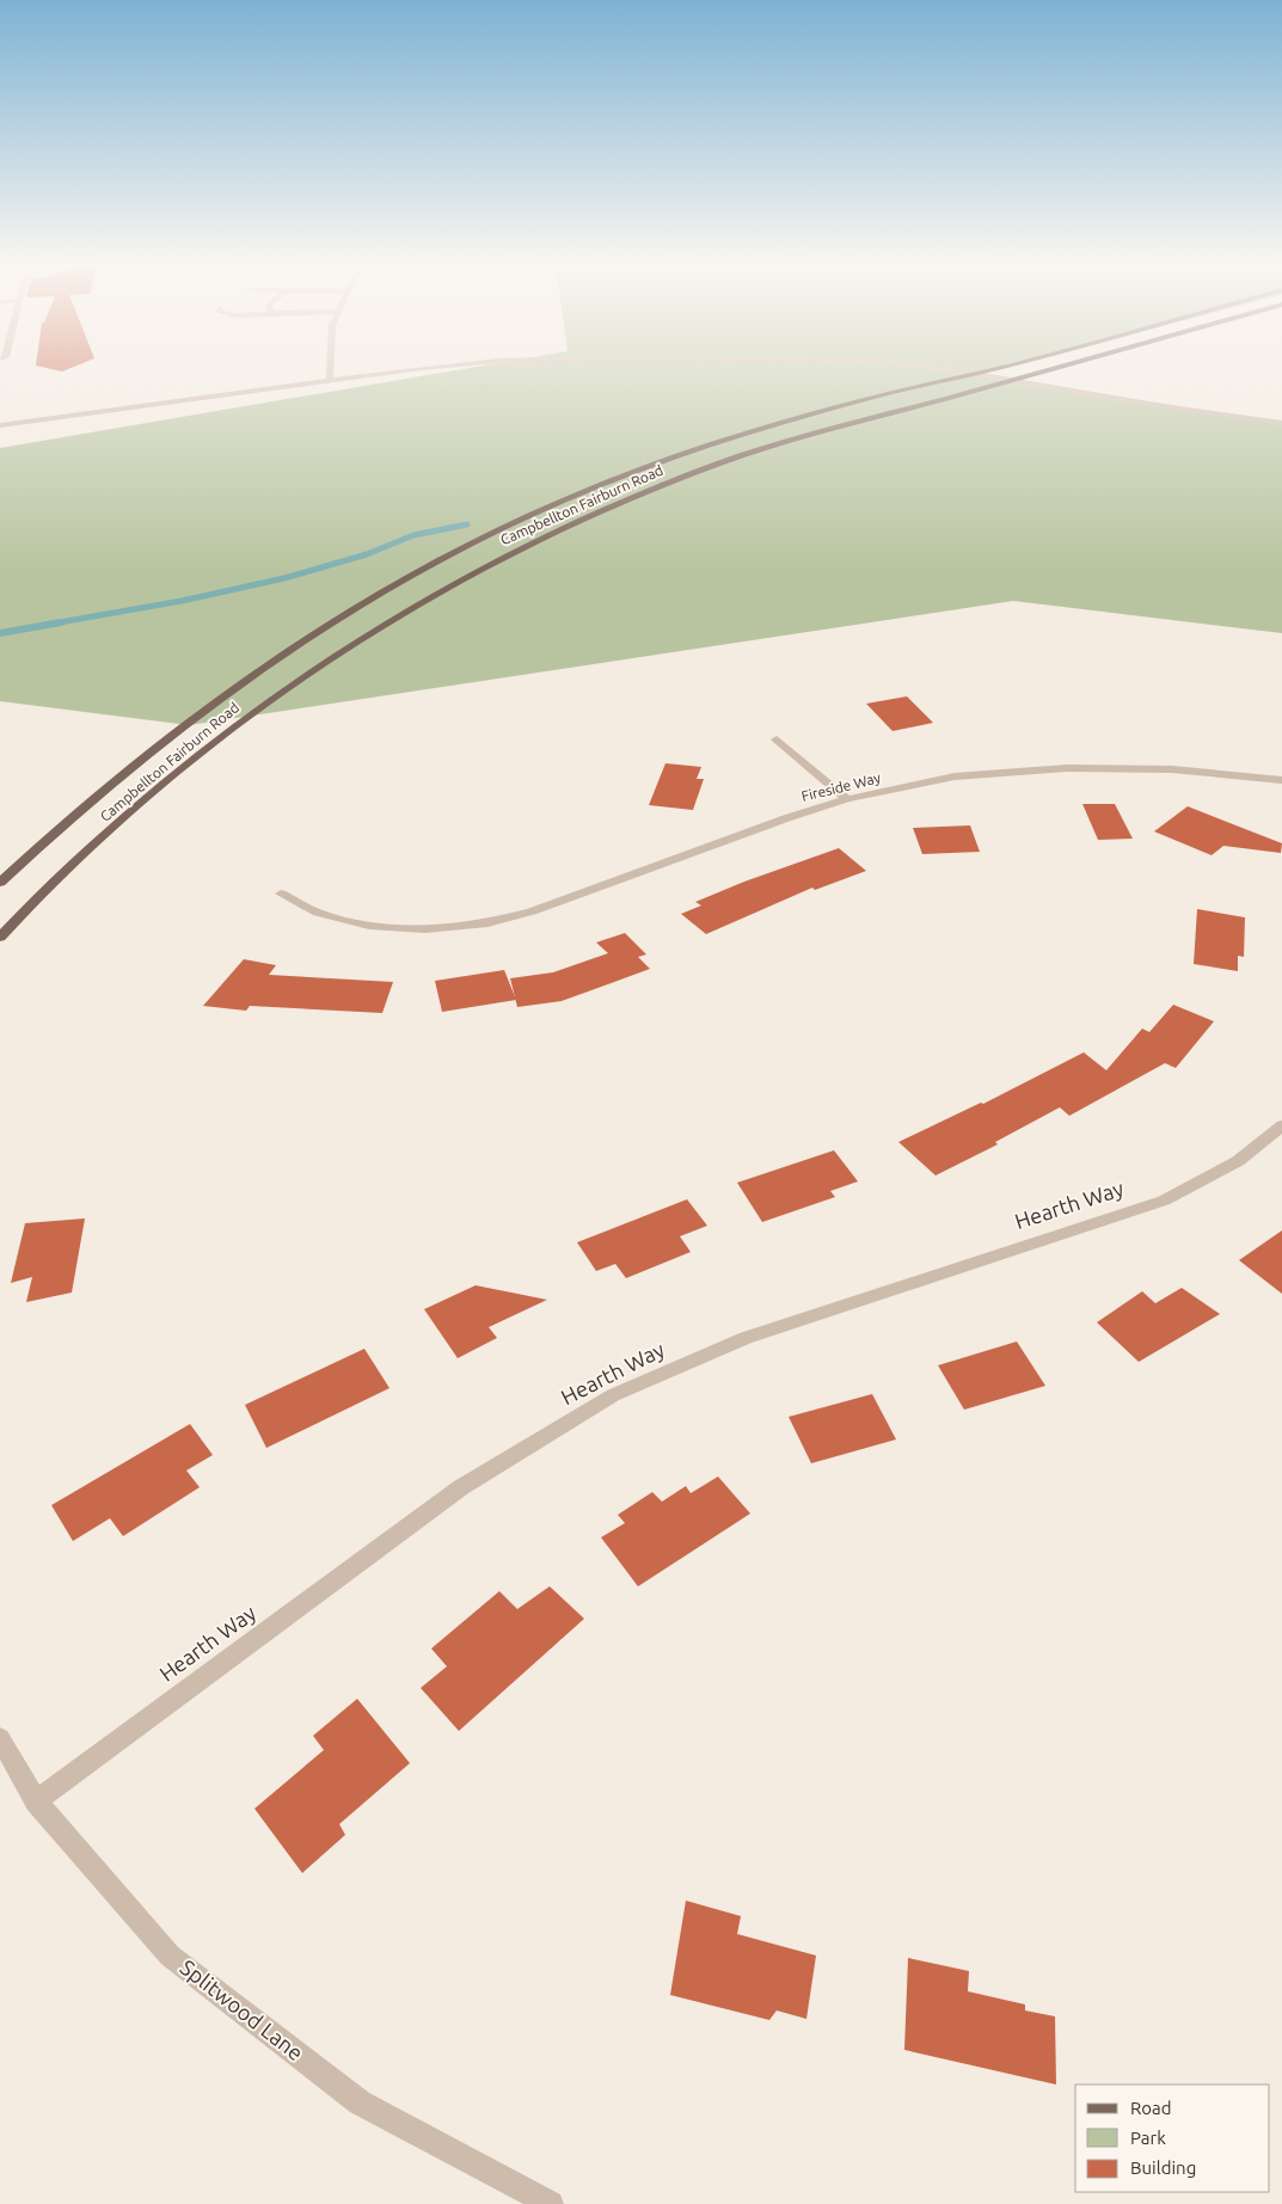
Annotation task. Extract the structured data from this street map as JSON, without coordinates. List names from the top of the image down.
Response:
{
  "streets": {
    "main road": ["Campbellton Fairburn Road"],
    "street": ["Fireside Way", "Hearth Way", "Splitwood Lane"]
  },
  "crossings": [
    ["Hearth Way", "Splitwood Lane"]
  ],
  "legend": ["Road", "Park", "Building"]
}
